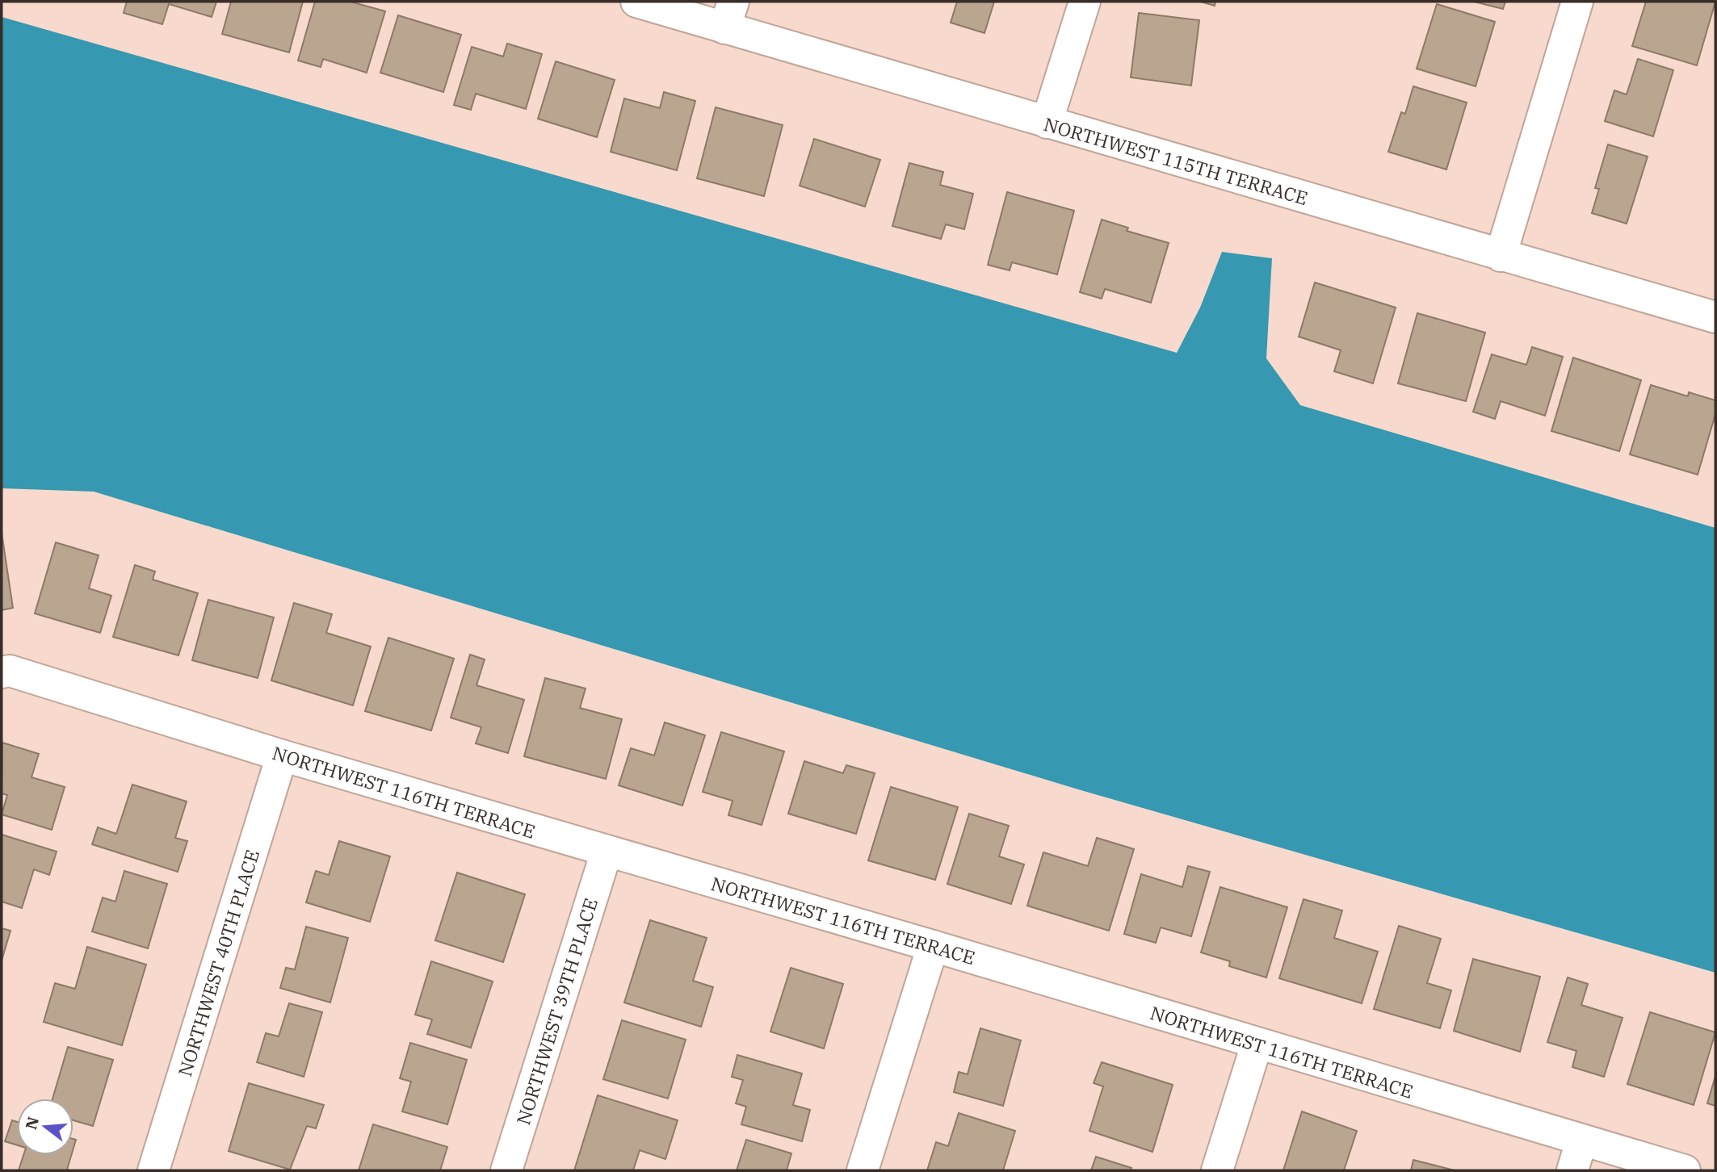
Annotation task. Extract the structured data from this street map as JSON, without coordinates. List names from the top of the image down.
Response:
{
  "streets": {
    "street": [
      "NORTHWEST 115TH TERRACE",
      "NORTHWEST 116TH TERRACE",
      "NORTHWEST 40TH PLACE",
      "NORTHWEST 39TH PLACE"
    ]
  },
  "crossings": [
    ["NORTHWEST 116TH TERRACE", "NORTHWEST 40TH PLACE"],
    ["NORTHWEST 116TH TERRACE", "NORTHWEST 39TH PLACE"]
  ],
  "north": "left"
}
